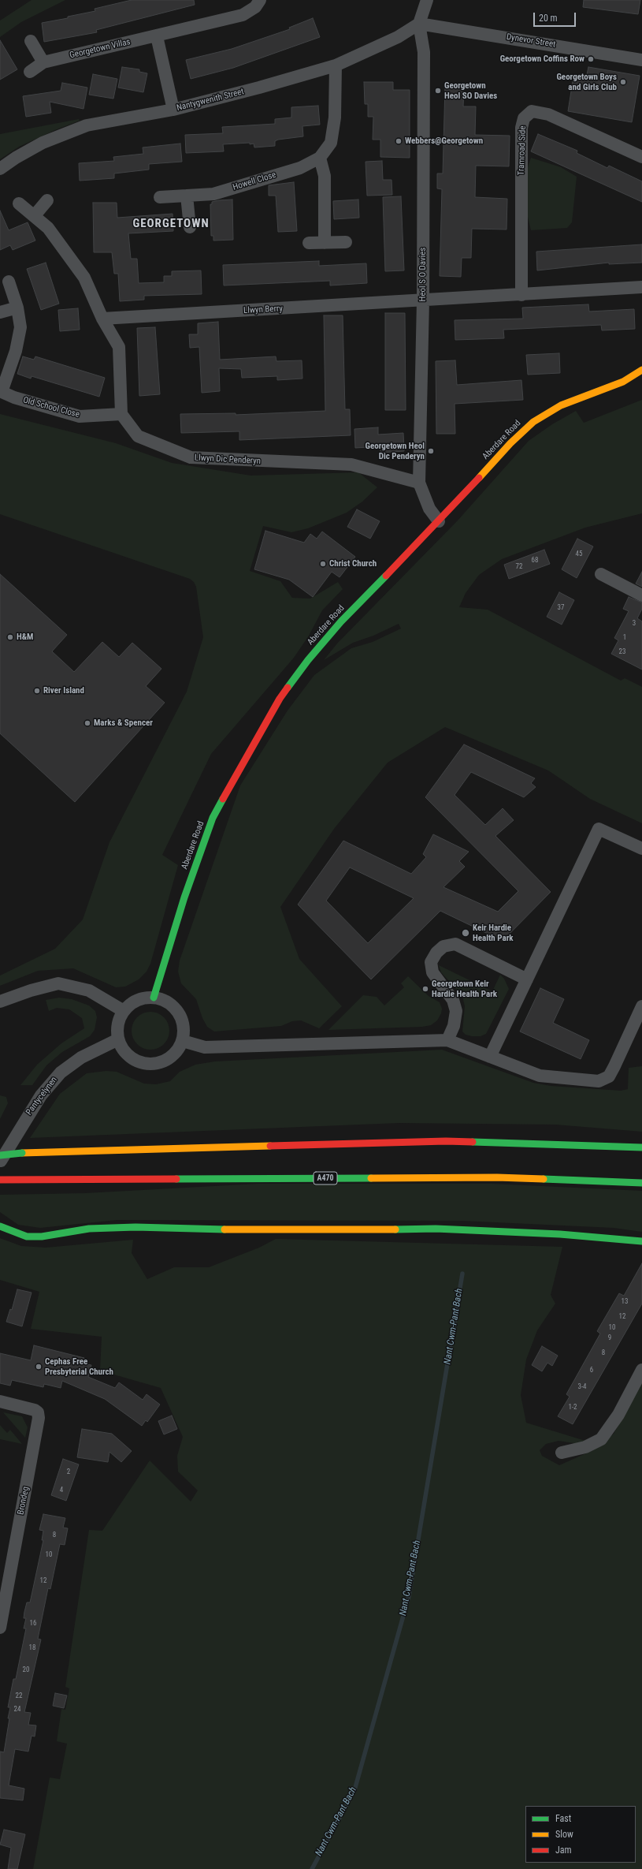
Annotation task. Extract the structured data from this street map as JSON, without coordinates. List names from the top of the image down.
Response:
{
  "streets": {
    "main road": ["Aberdare Road", "A470"],
    "street": [
      "Dynevor Street",
      "Georgetown Villas",
      "Nantygwenith Street",
      "Tramroad Side",
      "Howell Close",
      "Heol S O Davies",
      "Llwyn Berry",
      "Old School Close",
      "Llwyn Dic Penderyn",
      "Pantycelynen",
      "Brondeg"
    ]
  },
  "crossings": [
    ["Dynevor Street", "Nantygwenith Street"],
    ["Dynevor Street", "Heol S O Davies"],
    ["Nantygwenith Street", "Howell Close"],
    ["Nantygwenith Street", "Heol S O Davies"],
    ["Tramroad Side", "Llwyn Berry"],
    ["Heol S O Davies", "Llwyn Berry"],
    ["Heol S O Davies", "Aberdare Road"],
    ["Heol S O Davies", "Llwyn Dic Penderyn"],
    ["Old School Close", "Llwyn Dic Penderyn"],
    ["Aberdare Road", "Pantycelynen"]
  ],
  "districts": ["GEORGETOWN"],
  "water": ["Nant Cwm-Pant Bach"],
  "places": [
    "Georgetown Coffins Row",
    "Georgetown Boys and Girls Club",
    "Georgetown Heol SO Davies",
    "Webbers@Georgetown",
    "Georgetown Heol Dic Penderyn",
    "Christ Church",
    "H&M",
    "River Island",
    "Marks & Spencer",
    "Keir Hardie Health Park",
    "Georgetown Keir Hardie Health Park",
    "Cephas Free Presbyterial Church"
  ],
  "house_numbers": [
    "45",
    "68",
    "72",
    "37",
    "3",
    "1",
    "23",
    "13",
    "12",
    "10",
    "9",
    "8",
    "6",
    "3-4",
    "1-2",
    "2",
    "4",
    "8",
    "10",
    "12",
    "16",
    "18",
    "20",
    "22",
    "24"
  ],
  "legend": ["Fast", "Slow", "Jam"],
  "scale_bar": "20 m"
}
